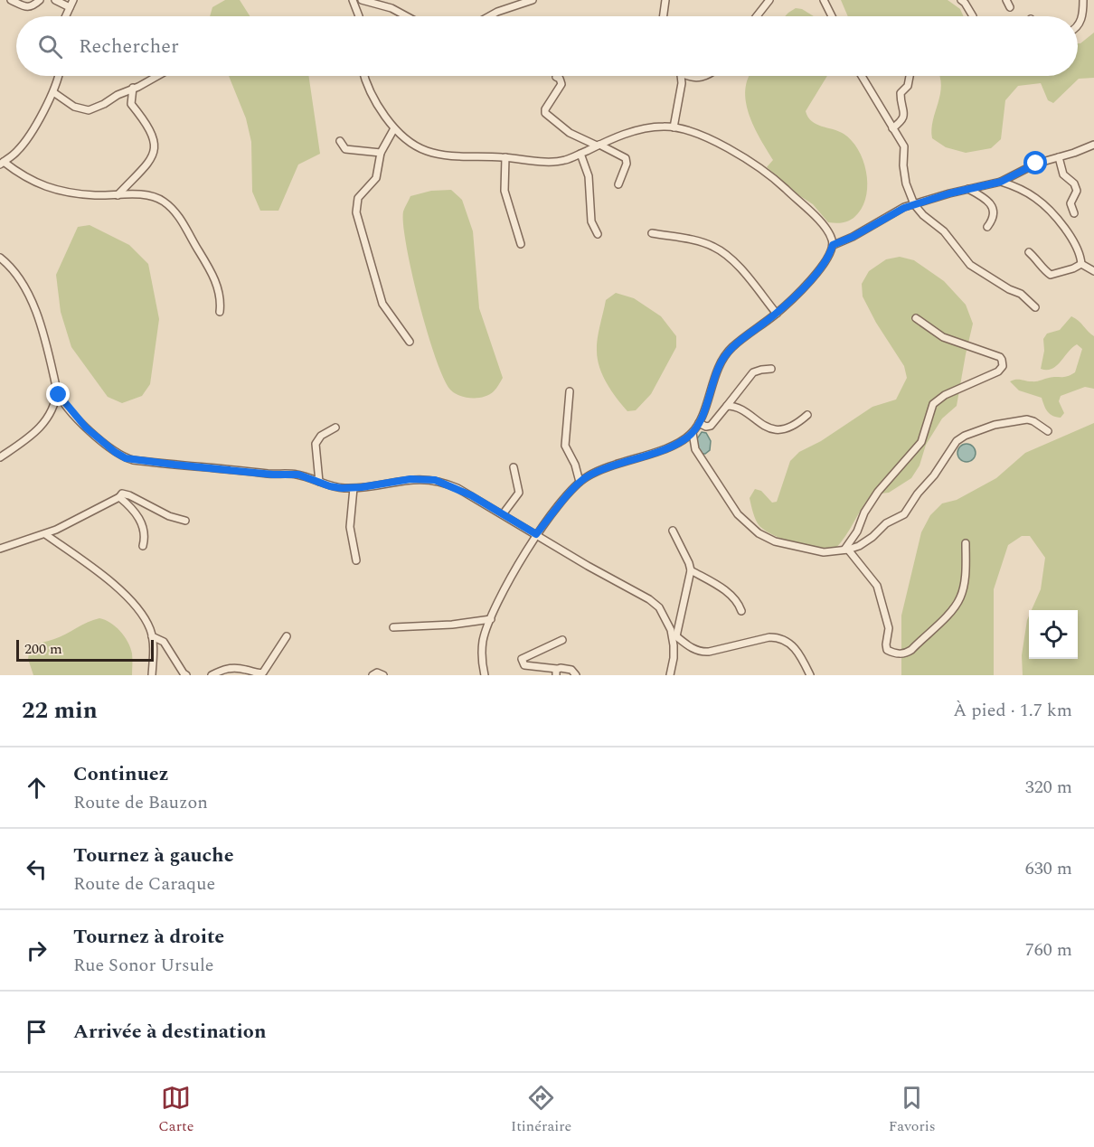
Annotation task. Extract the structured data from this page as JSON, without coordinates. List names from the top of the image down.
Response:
{
  "scale_bar": "200 m",
  "page": {
    "search": "Rechercher",
    "scale": "200 m",
    "heading": ["22 min", "À pied · 1.7 km"],
    "list": [
      ["Continuez", "Route de Bauzon", "320 m"],
      ["Tournez à gauche", "Route de Caraque", "630 m"],
      ["Tournez à droite", "Rue Sonor Ursule", "760 m"],
      "Arrivée à destination"
    ],
    "nav": ["Carte", "Itinéraire", "Favoris"]
  }
}
